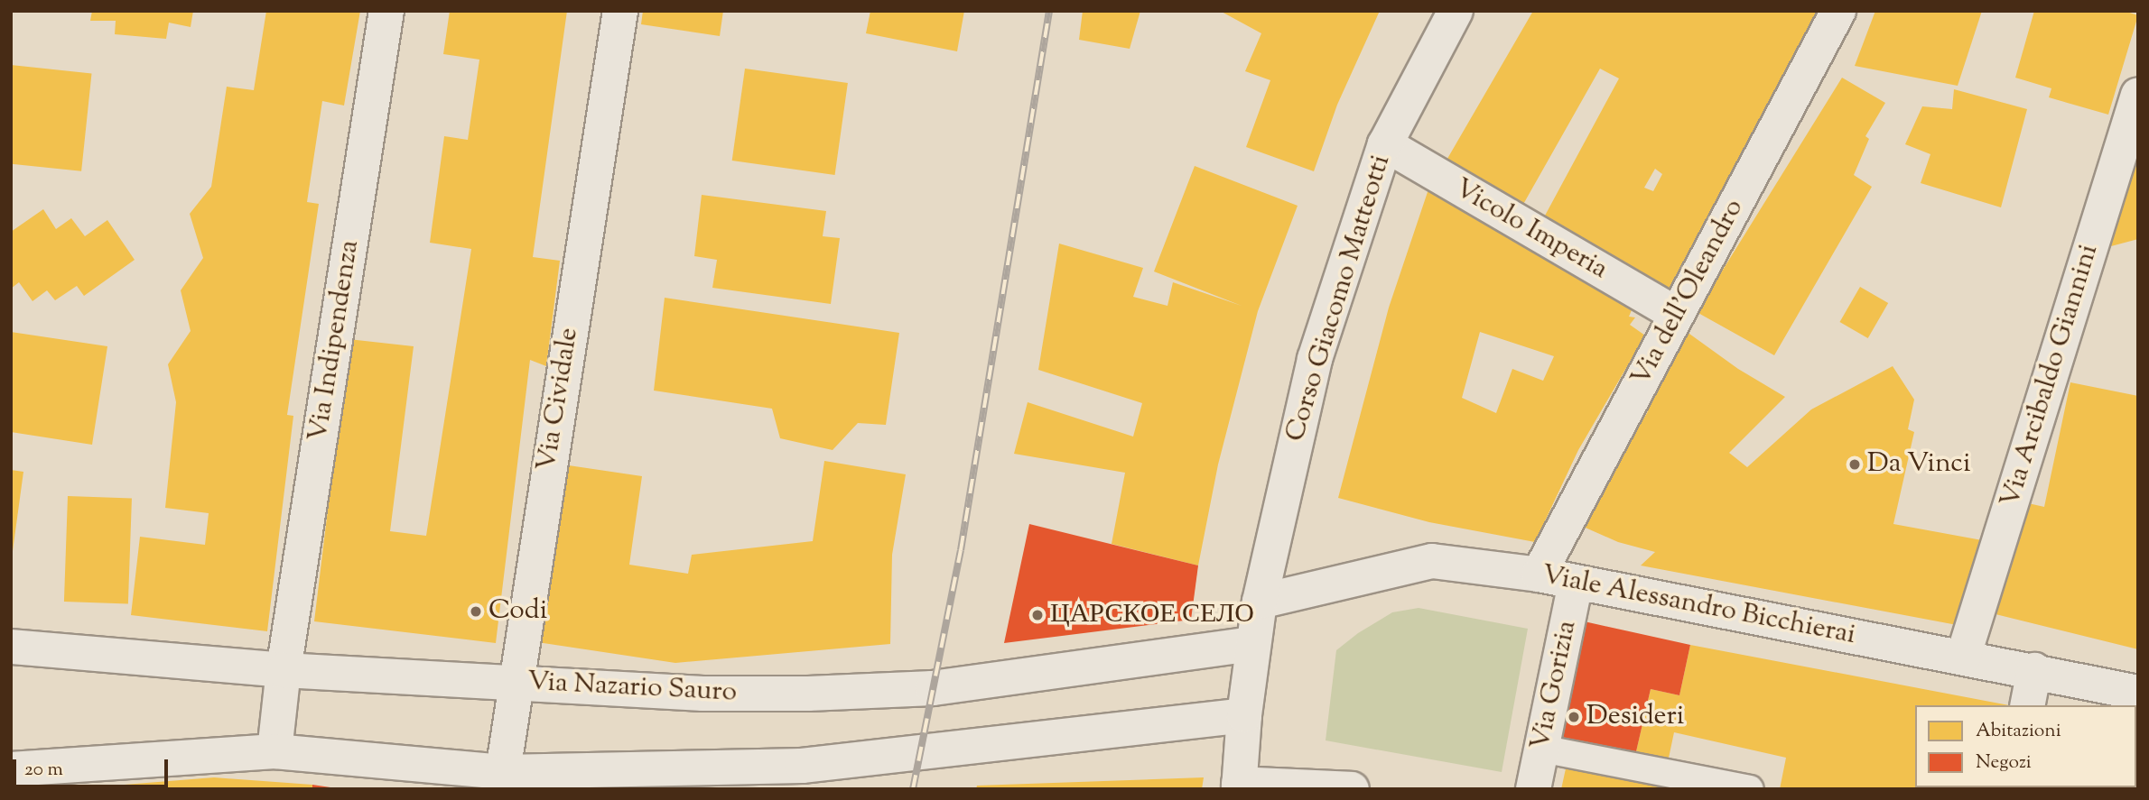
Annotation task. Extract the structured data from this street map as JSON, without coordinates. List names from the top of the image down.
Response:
{
  "streets": {
    "street": [
      "Vicolo Imperia",
      "Via dell'Oleandro",
      "Corso Giacomo Matteotti",
      "Via Indipendenza",
      "Via Arcibaldo Giannini",
      "Via Cividale",
      "Viale Alessandro Bicchierai",
      "Via Gorizia",
      "Via Nazario Sauro"
    ]
  },
  "crossings": [
    ["Vicolo Imperia", "Via dell'Oleandro"],
    ["Vicolo Imperia", "Corso Giacomo Matteotti"],
    ["Via dell'Oleandro", "Viale Alessandro Bicchierai"],
    ["Corso Giacomo Matteotti", "Viale Alessandro Bicchierai"],
    ["Corso Giacomo Matteotti", "Via Nazario Sauro"],
    ["Via Indipendenza", "Via Nazario Sauro"],
    ["Via Arcibaldo Giannini", "Viale Alessandro Bicchierai"],
    ["Via Cividale", "Via Nazario Sauro"],
    ["Viale Alessandro Bicchierai", "Via Gorizia"]
  ],
  "places": [
    "Da Vinci",
    "Codi",
    "ЦАРСКОЕ СЕЛО",
    "Desideri"
  ],
  "legend": ["Abitazioni", "Negozi"],
  "scale_bar": "20 m"
}
